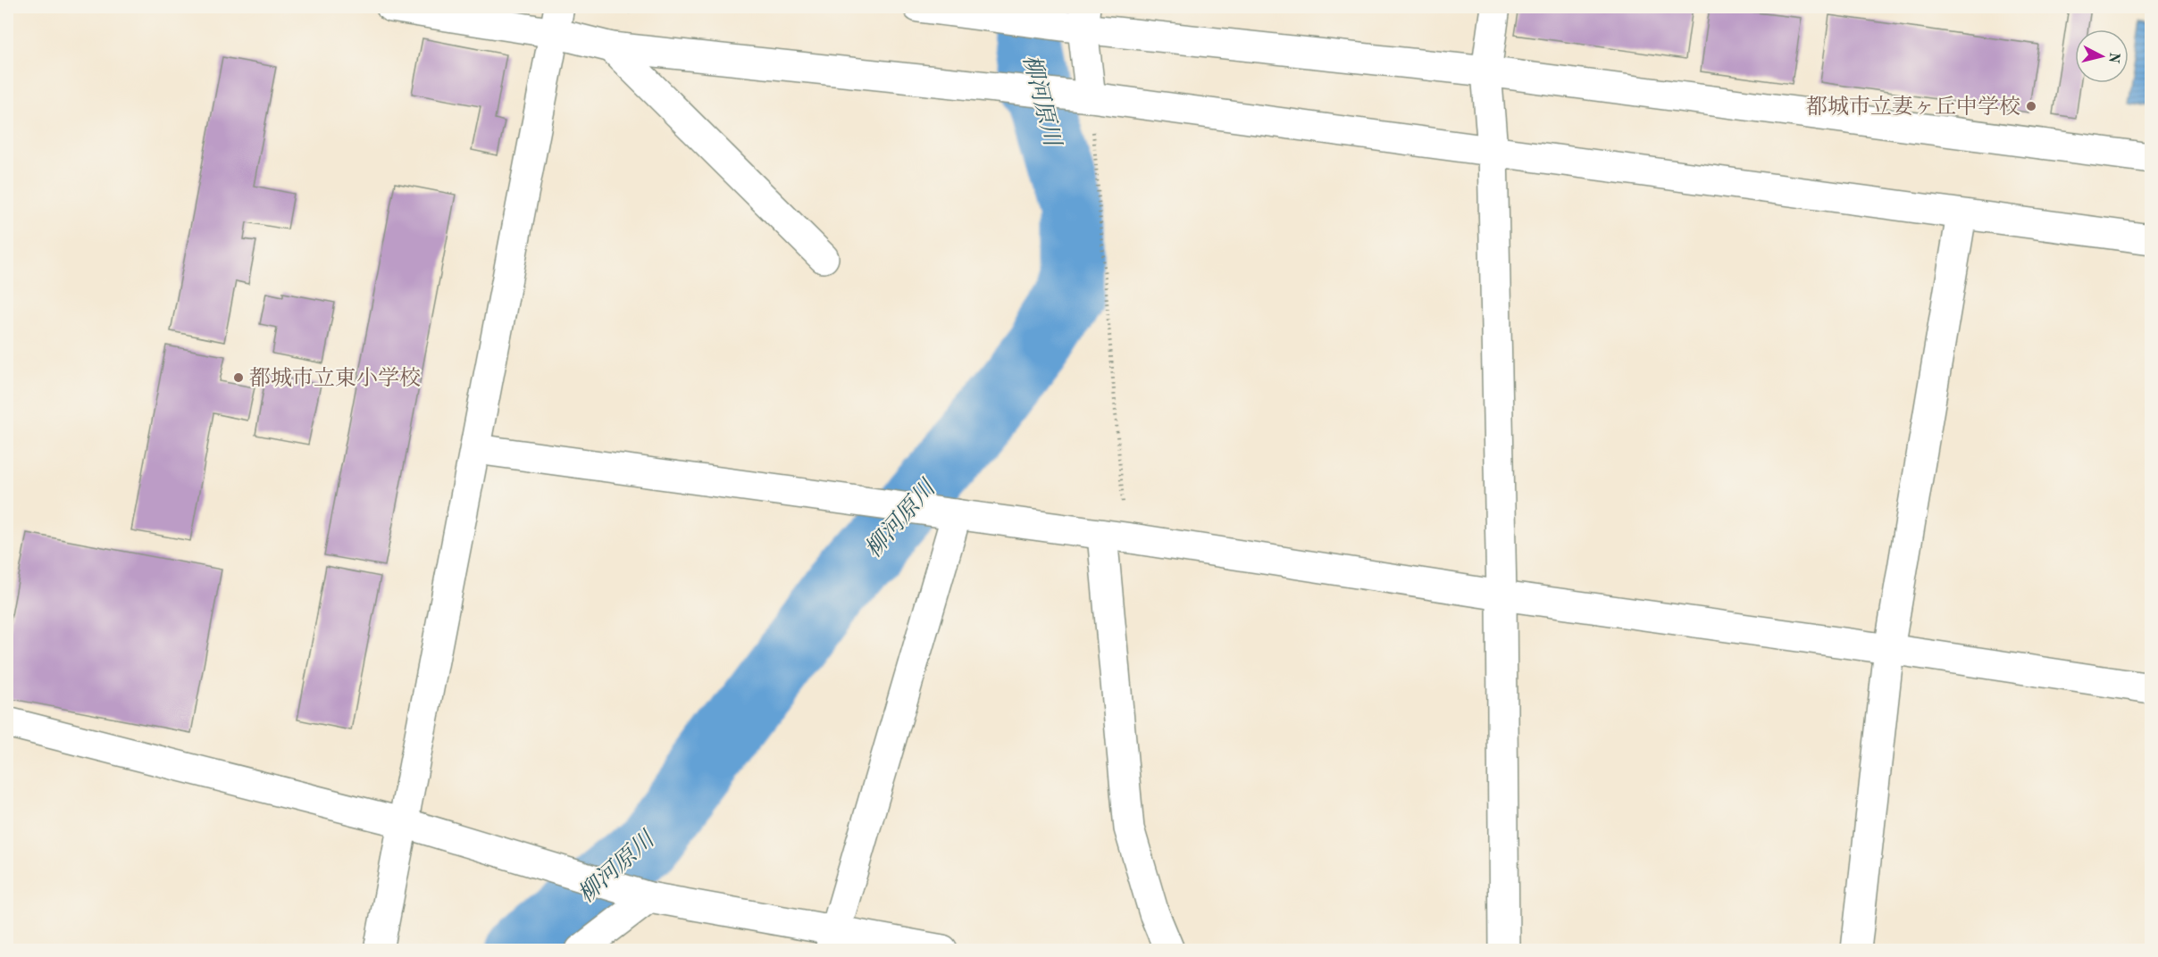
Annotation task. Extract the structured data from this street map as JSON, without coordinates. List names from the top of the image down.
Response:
{
  "water": ["柳河原川"],
  "places": ["都城市立妻ヶ丘中学校", "都城市立東小学校"],
  "north": "right"
}
